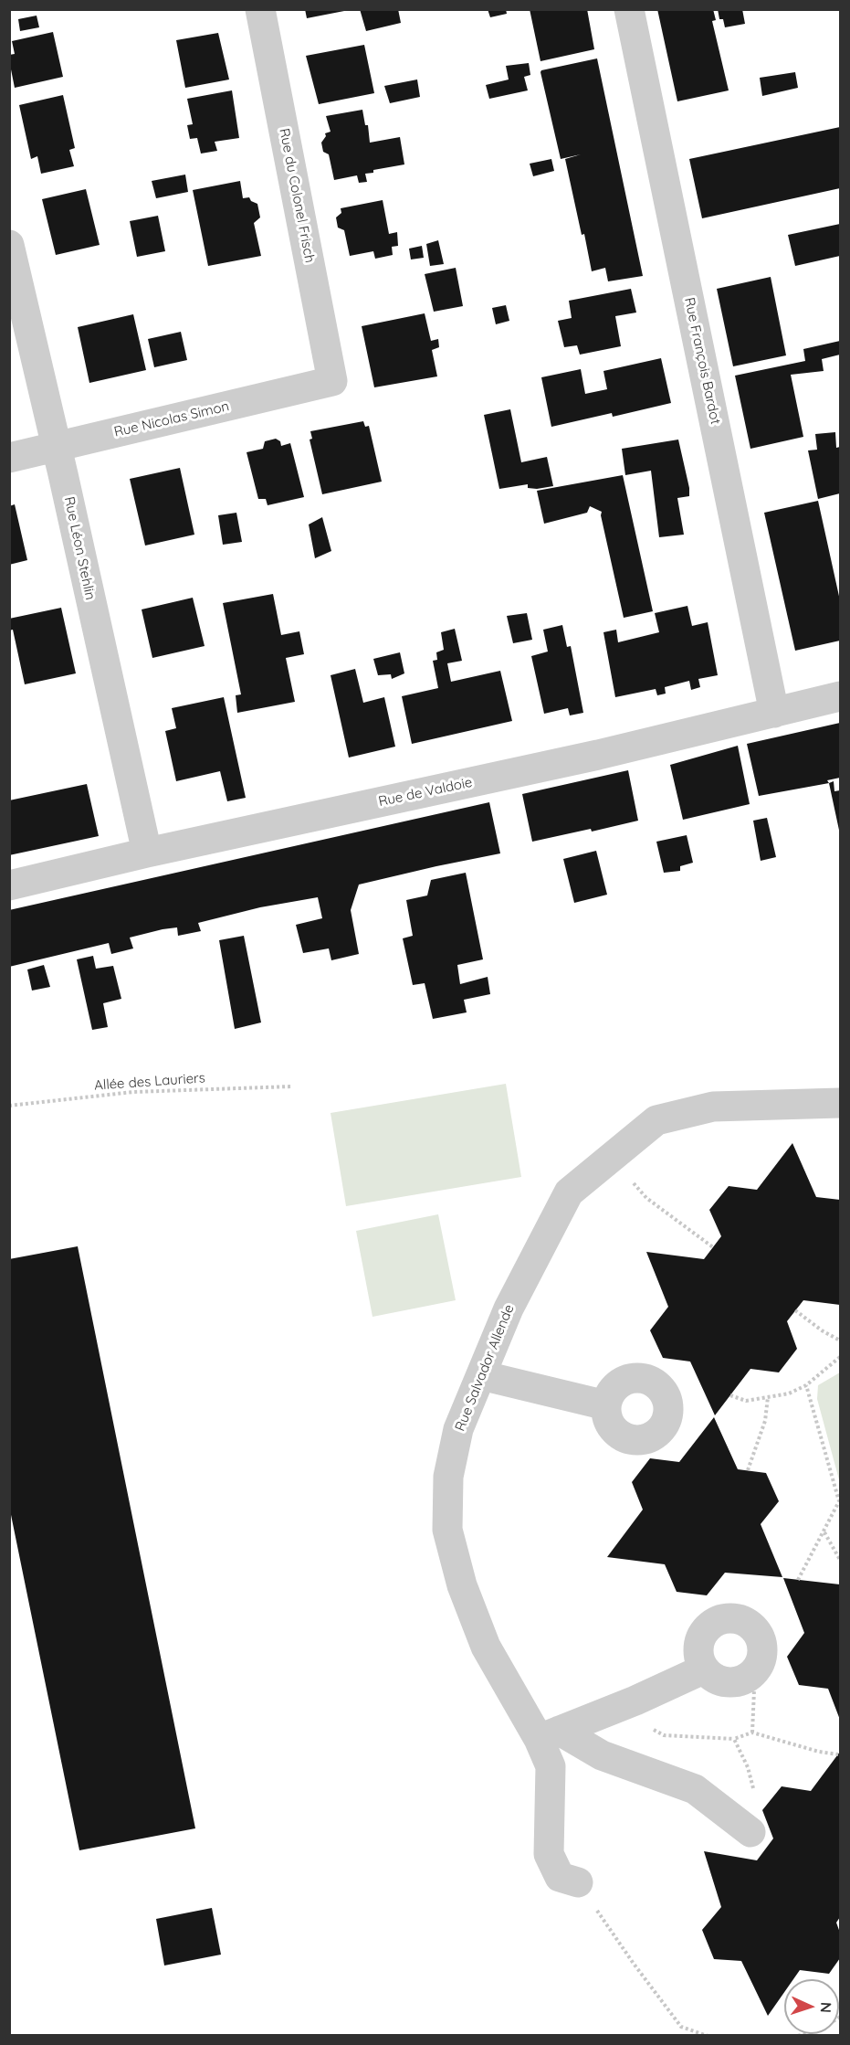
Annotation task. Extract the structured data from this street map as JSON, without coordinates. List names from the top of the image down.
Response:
{
  "streets": {
    "street": [
      "Rue du Colonel Frisch",
      "Rue François Bardot",
      "Rue Nicolas Simon",
      "Rue Léon Stehlin",
      "Rue de Valdoie",
      "Rue Salvador Allende"
    ],
    "path": ["Allée des Lauriers"]
  },
  "crossings": [
    ["Rue du Colonel Frisch", "Rue Nicolas Simon"],
    ["Rue François Bardot", "Rue de Valdoie"],
    ["Rue Nicolas Simon", "Rue Léon Stehlin"],
    ["Rue Léon Stehlin", "Rue de Valdoie"]
  ],
  "north": "right"
}
